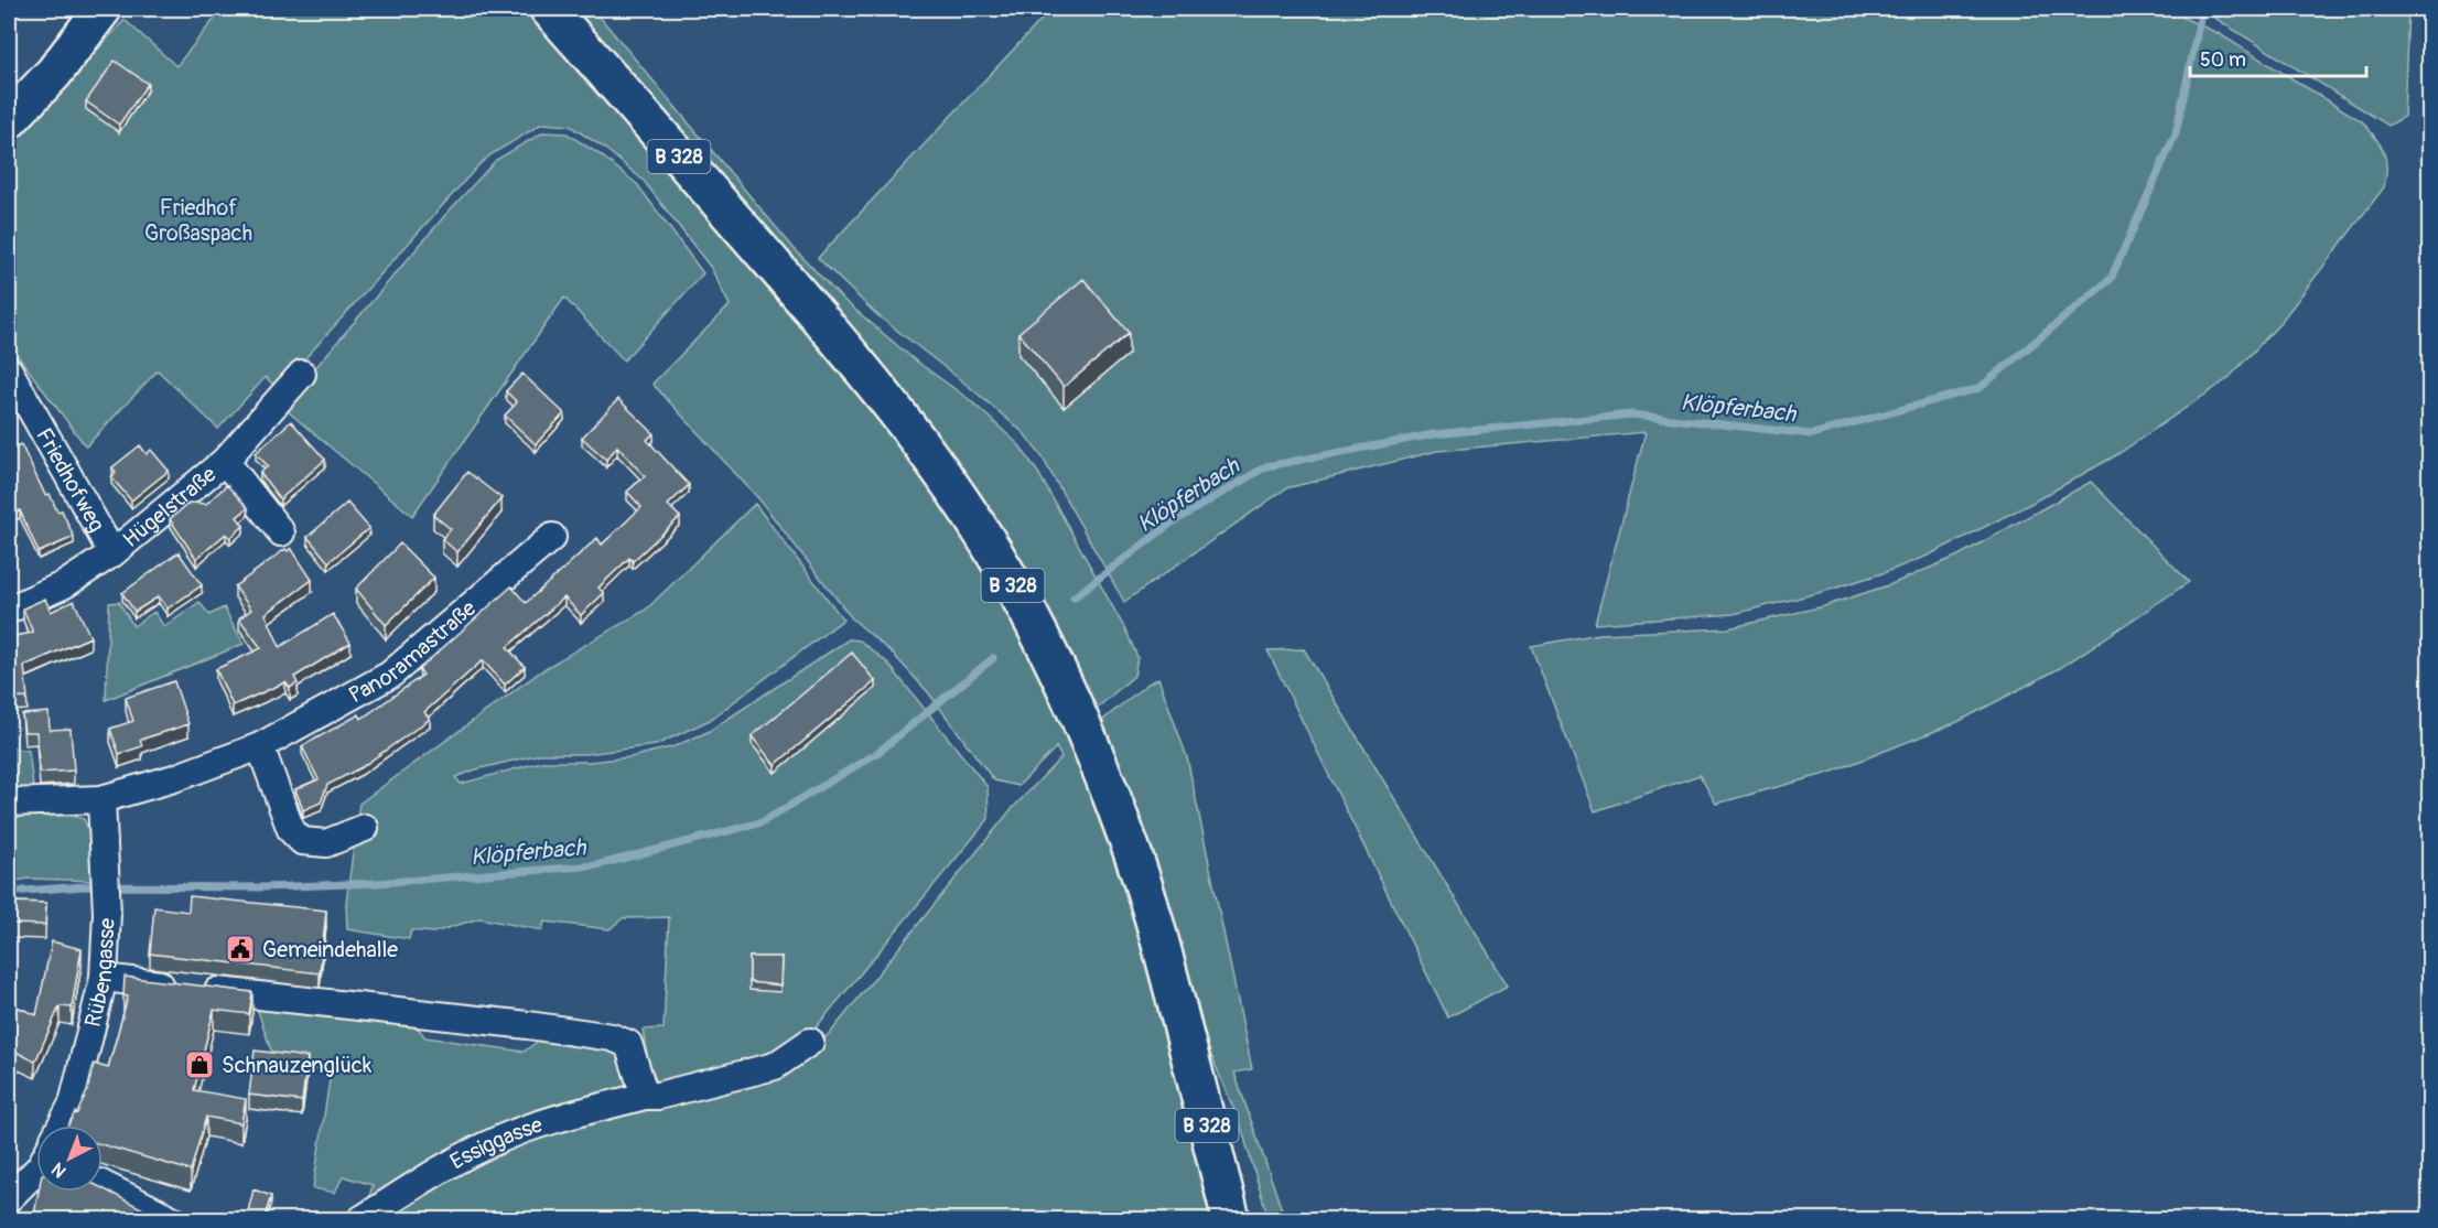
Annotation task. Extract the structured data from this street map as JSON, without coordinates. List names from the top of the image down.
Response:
{
  "streets": {
    "main road": ["B 328"],
    "street": [
      "Friedhofweg",
      "Hügelstraße",
      "Panoramastraße",
      "Rübengasse",
      "Essiggasse"
    ]
  },
  "crossings": [
    ["Friedhofweg", "Hügelstraße"],
    ["Panoramastraße", "Rübengasse"]
  ],
  "water": ["Klöpferbach"],
  "parks": ["Friedhof Großaspach"],
  "places": {
    "public building": ["Gemeindehalle"],
    "shop": ["Schnauzenglück"]
  },
  "scale_bar": "50 m",
  "north": "bottom left"
}
